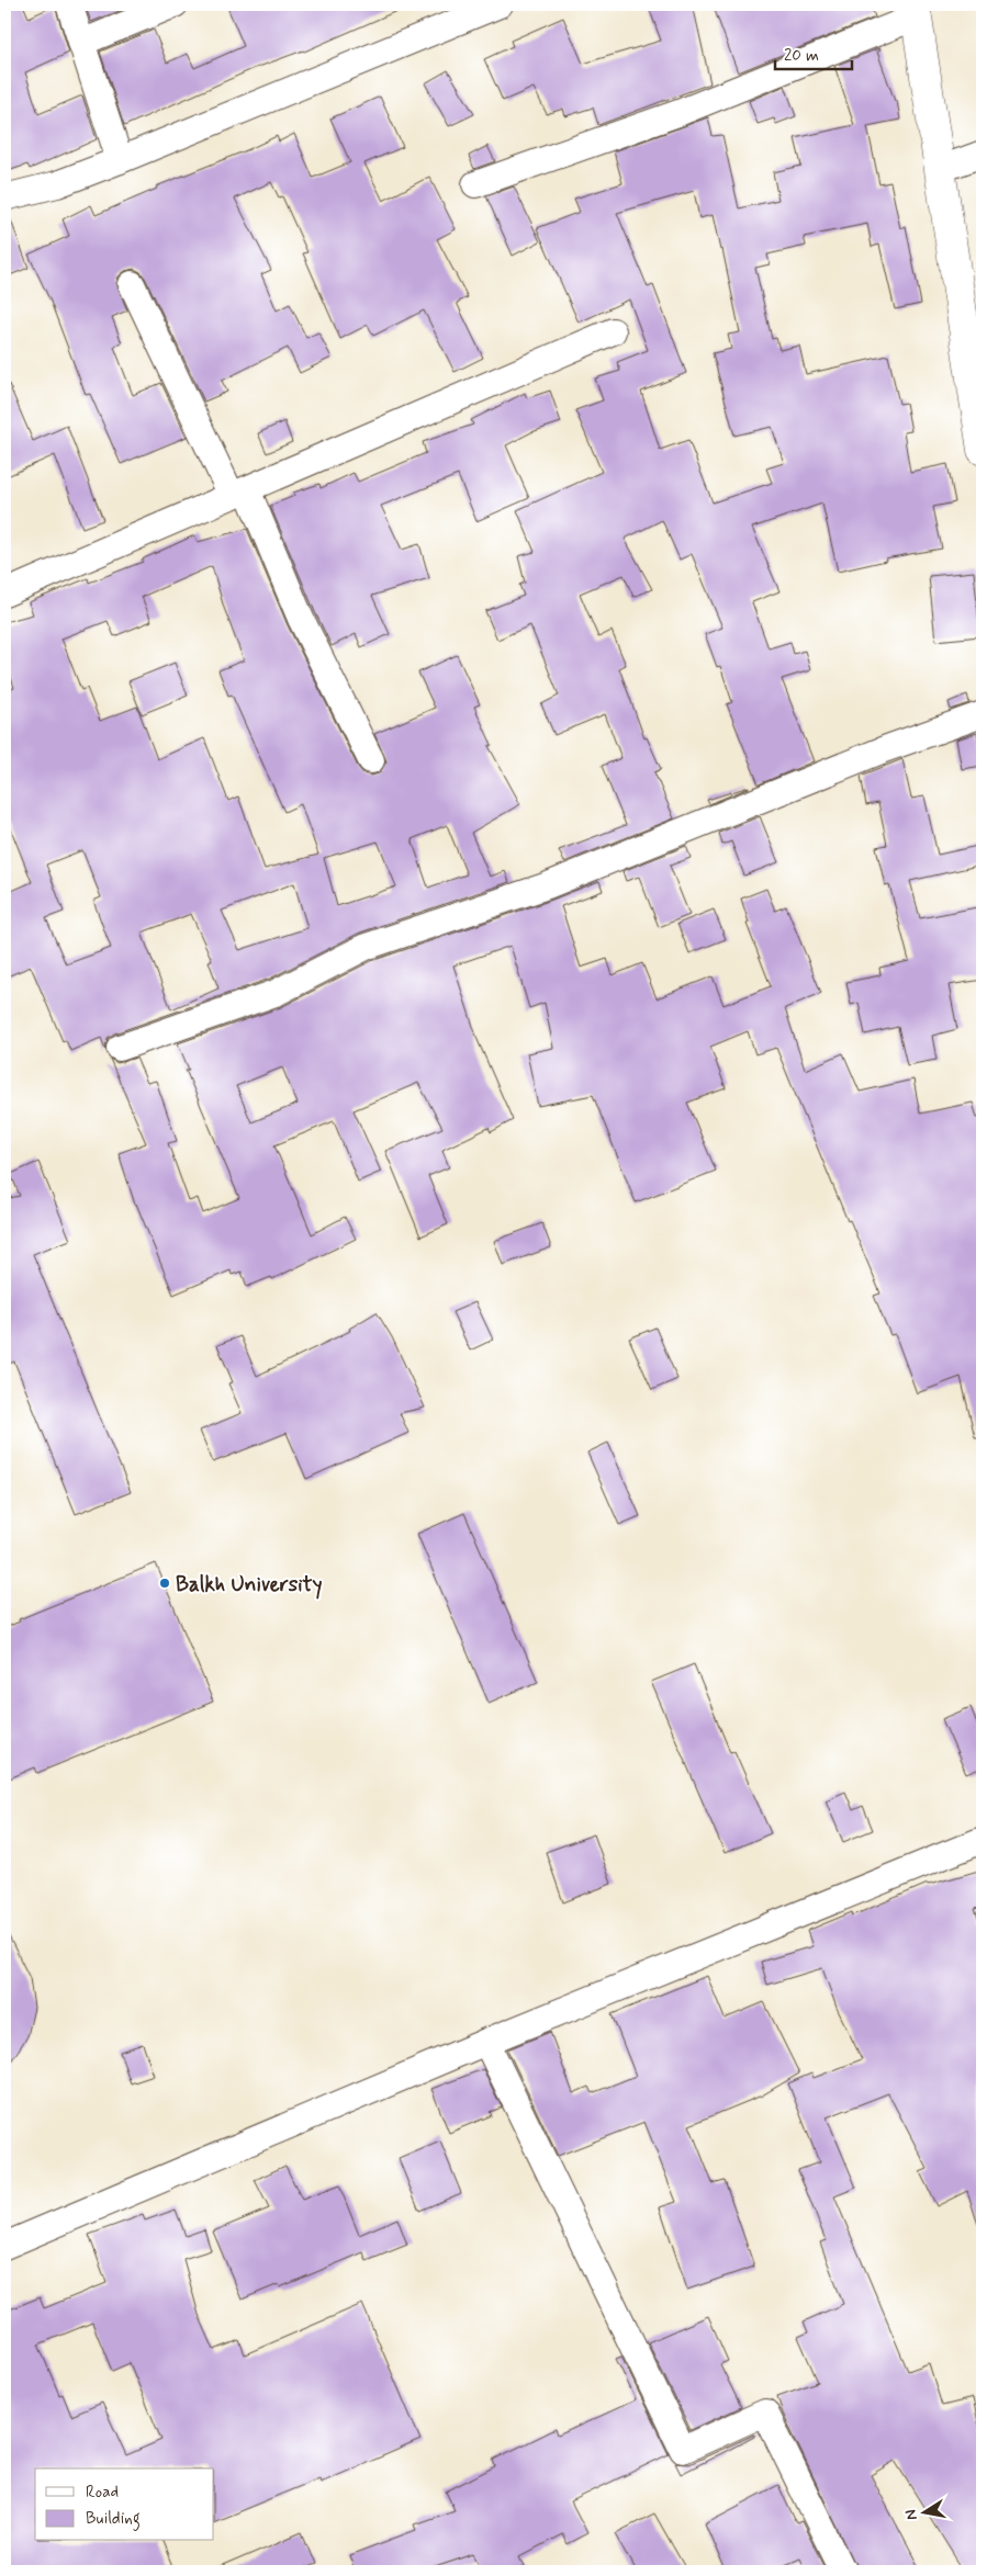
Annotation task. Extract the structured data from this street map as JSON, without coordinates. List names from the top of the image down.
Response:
{
  "places": ["Balkh University"],
  "legend": ["Road", "Building"],
  "scale_bar": "20 m",
  "north": "left"
}
